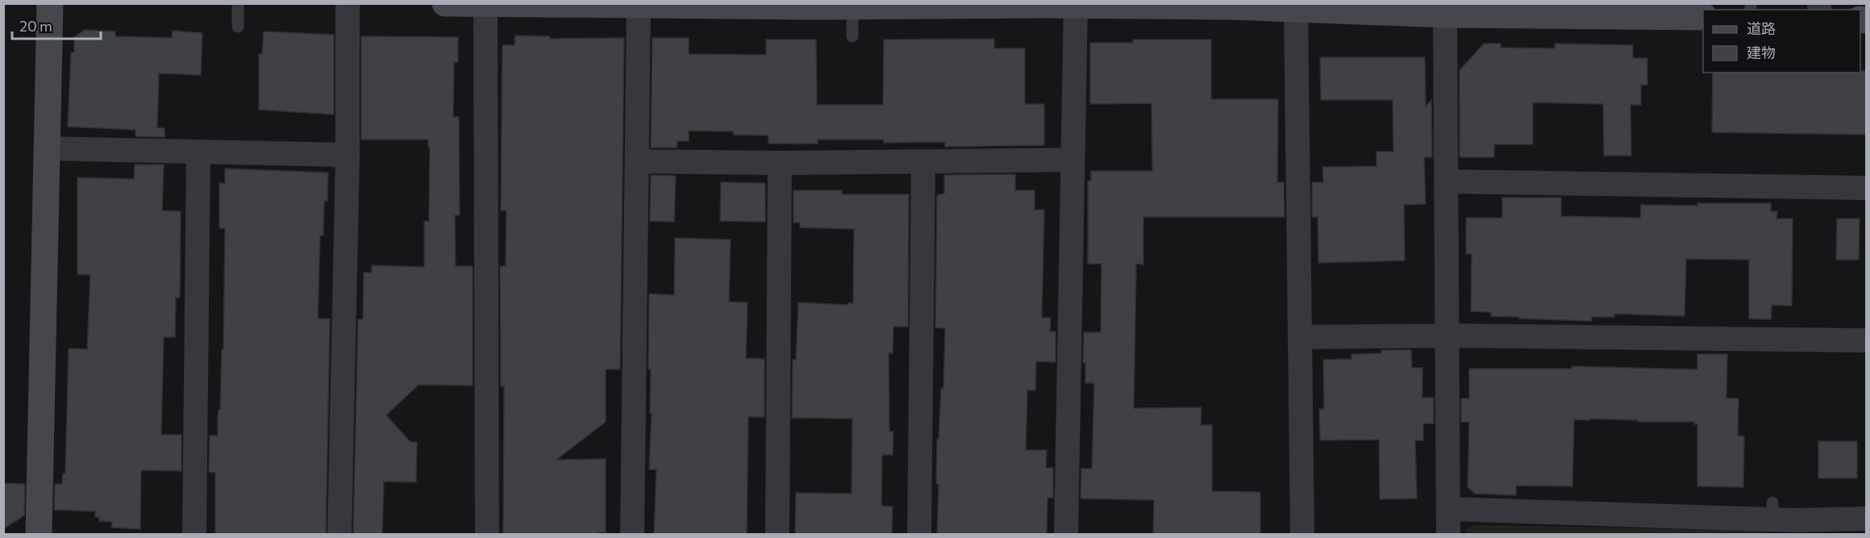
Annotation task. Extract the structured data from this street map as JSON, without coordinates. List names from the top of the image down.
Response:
{
  "legend": ["道路", "建物"],
  "scale_bar": "20 m"
}
